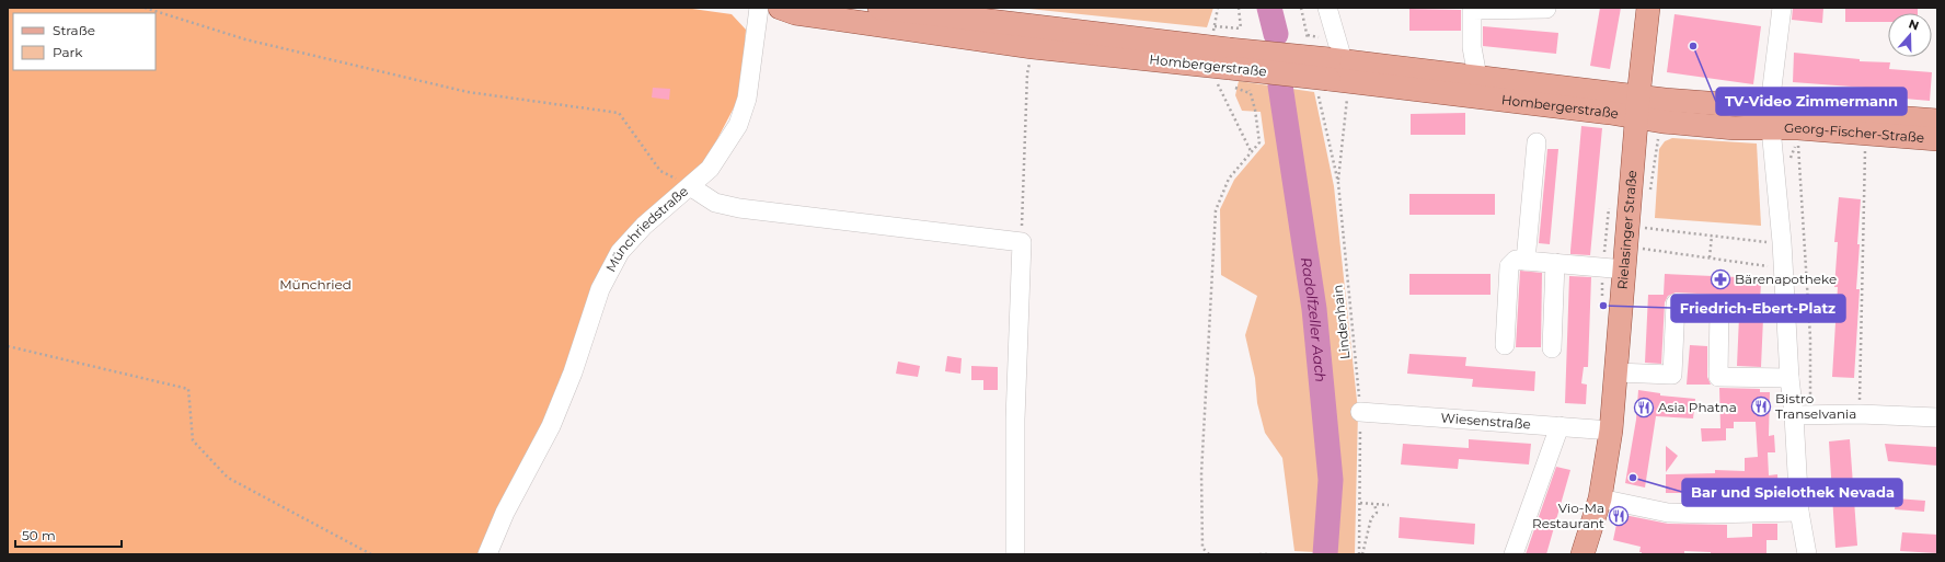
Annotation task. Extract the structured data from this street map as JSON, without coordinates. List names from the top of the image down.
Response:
{
  "streets": {
    "main road": ["Hombergerstraße", "Georg-Fischer-Straße", "Rielasinger Straße"],
    "street": ["Münchriedstraße", "Wiesenstraße"],
    "path": ["Lindenhain"]
  },
  "crossings": [
    ["Hombergerstraße", "Rielasinger Straße"],
    ["Hombergerstraße", "Lindenhain"],
    ["Rielasinger Straße", "Wiesenstraße"],
    ["Lindenhain", "Wiesenstraße"]
  ],
  "water": ["Radolfzeller Aach"],
  "parks": ["Münchried"],
  "places": {
    "other": ["TV-Video Zimmermann", "Friedrich-Ebert-Platz", "Bar und Spielothek Nevada"],
    "pharmacy": ["Bärenapotheke"],
    "restaurant": ["Bistro Transelvania", "Asia Phatna", "Vio-Ma Restaurant"]
  },
  "legend": ["Straße", "Park"],
  "scale_bar": "50 m",
  "north": "top"
}
